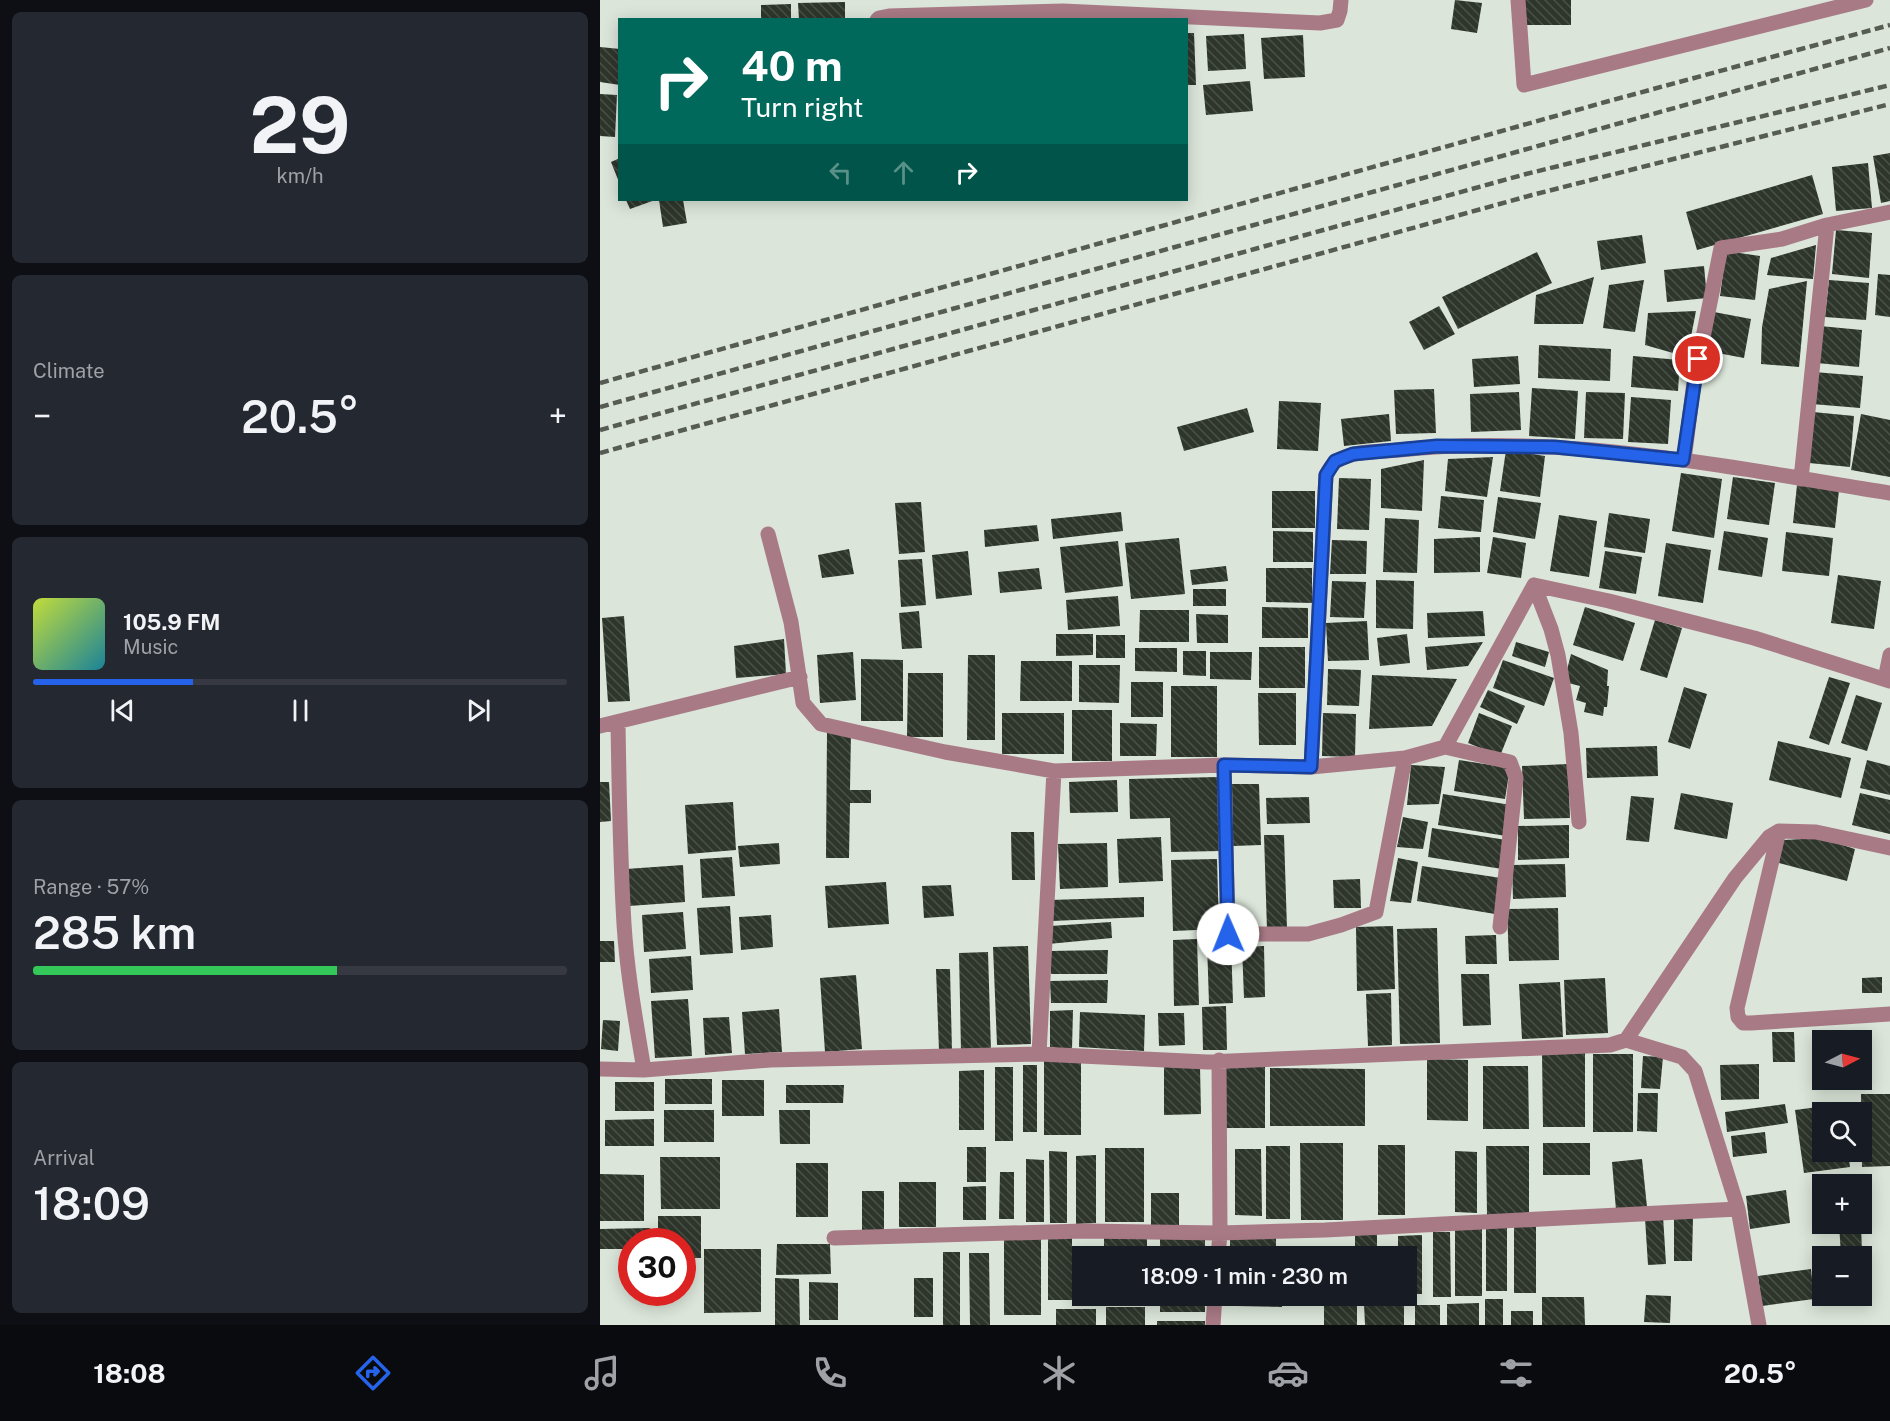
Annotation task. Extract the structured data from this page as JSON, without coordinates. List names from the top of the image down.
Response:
{
  "north": "right",
  "page": {
    "tile": [
      ["29", "km/h"],
      "Climate",
      ["Range · 57%", "285 km"],
      ["Arrival", "18:09"]
    ],
    "turn": ["40 m", "Turn right"],
    "heat": ["−", "20.5°", "+"],
    "song": ["105.9 FM", "Music"],
    "map_buttons": ["+", "−"],
    "limit": "30",
    "trip": "18:09 · 1 min · 230 m",
    "tabs": ["18:08", "20.5°"]
  }
}
